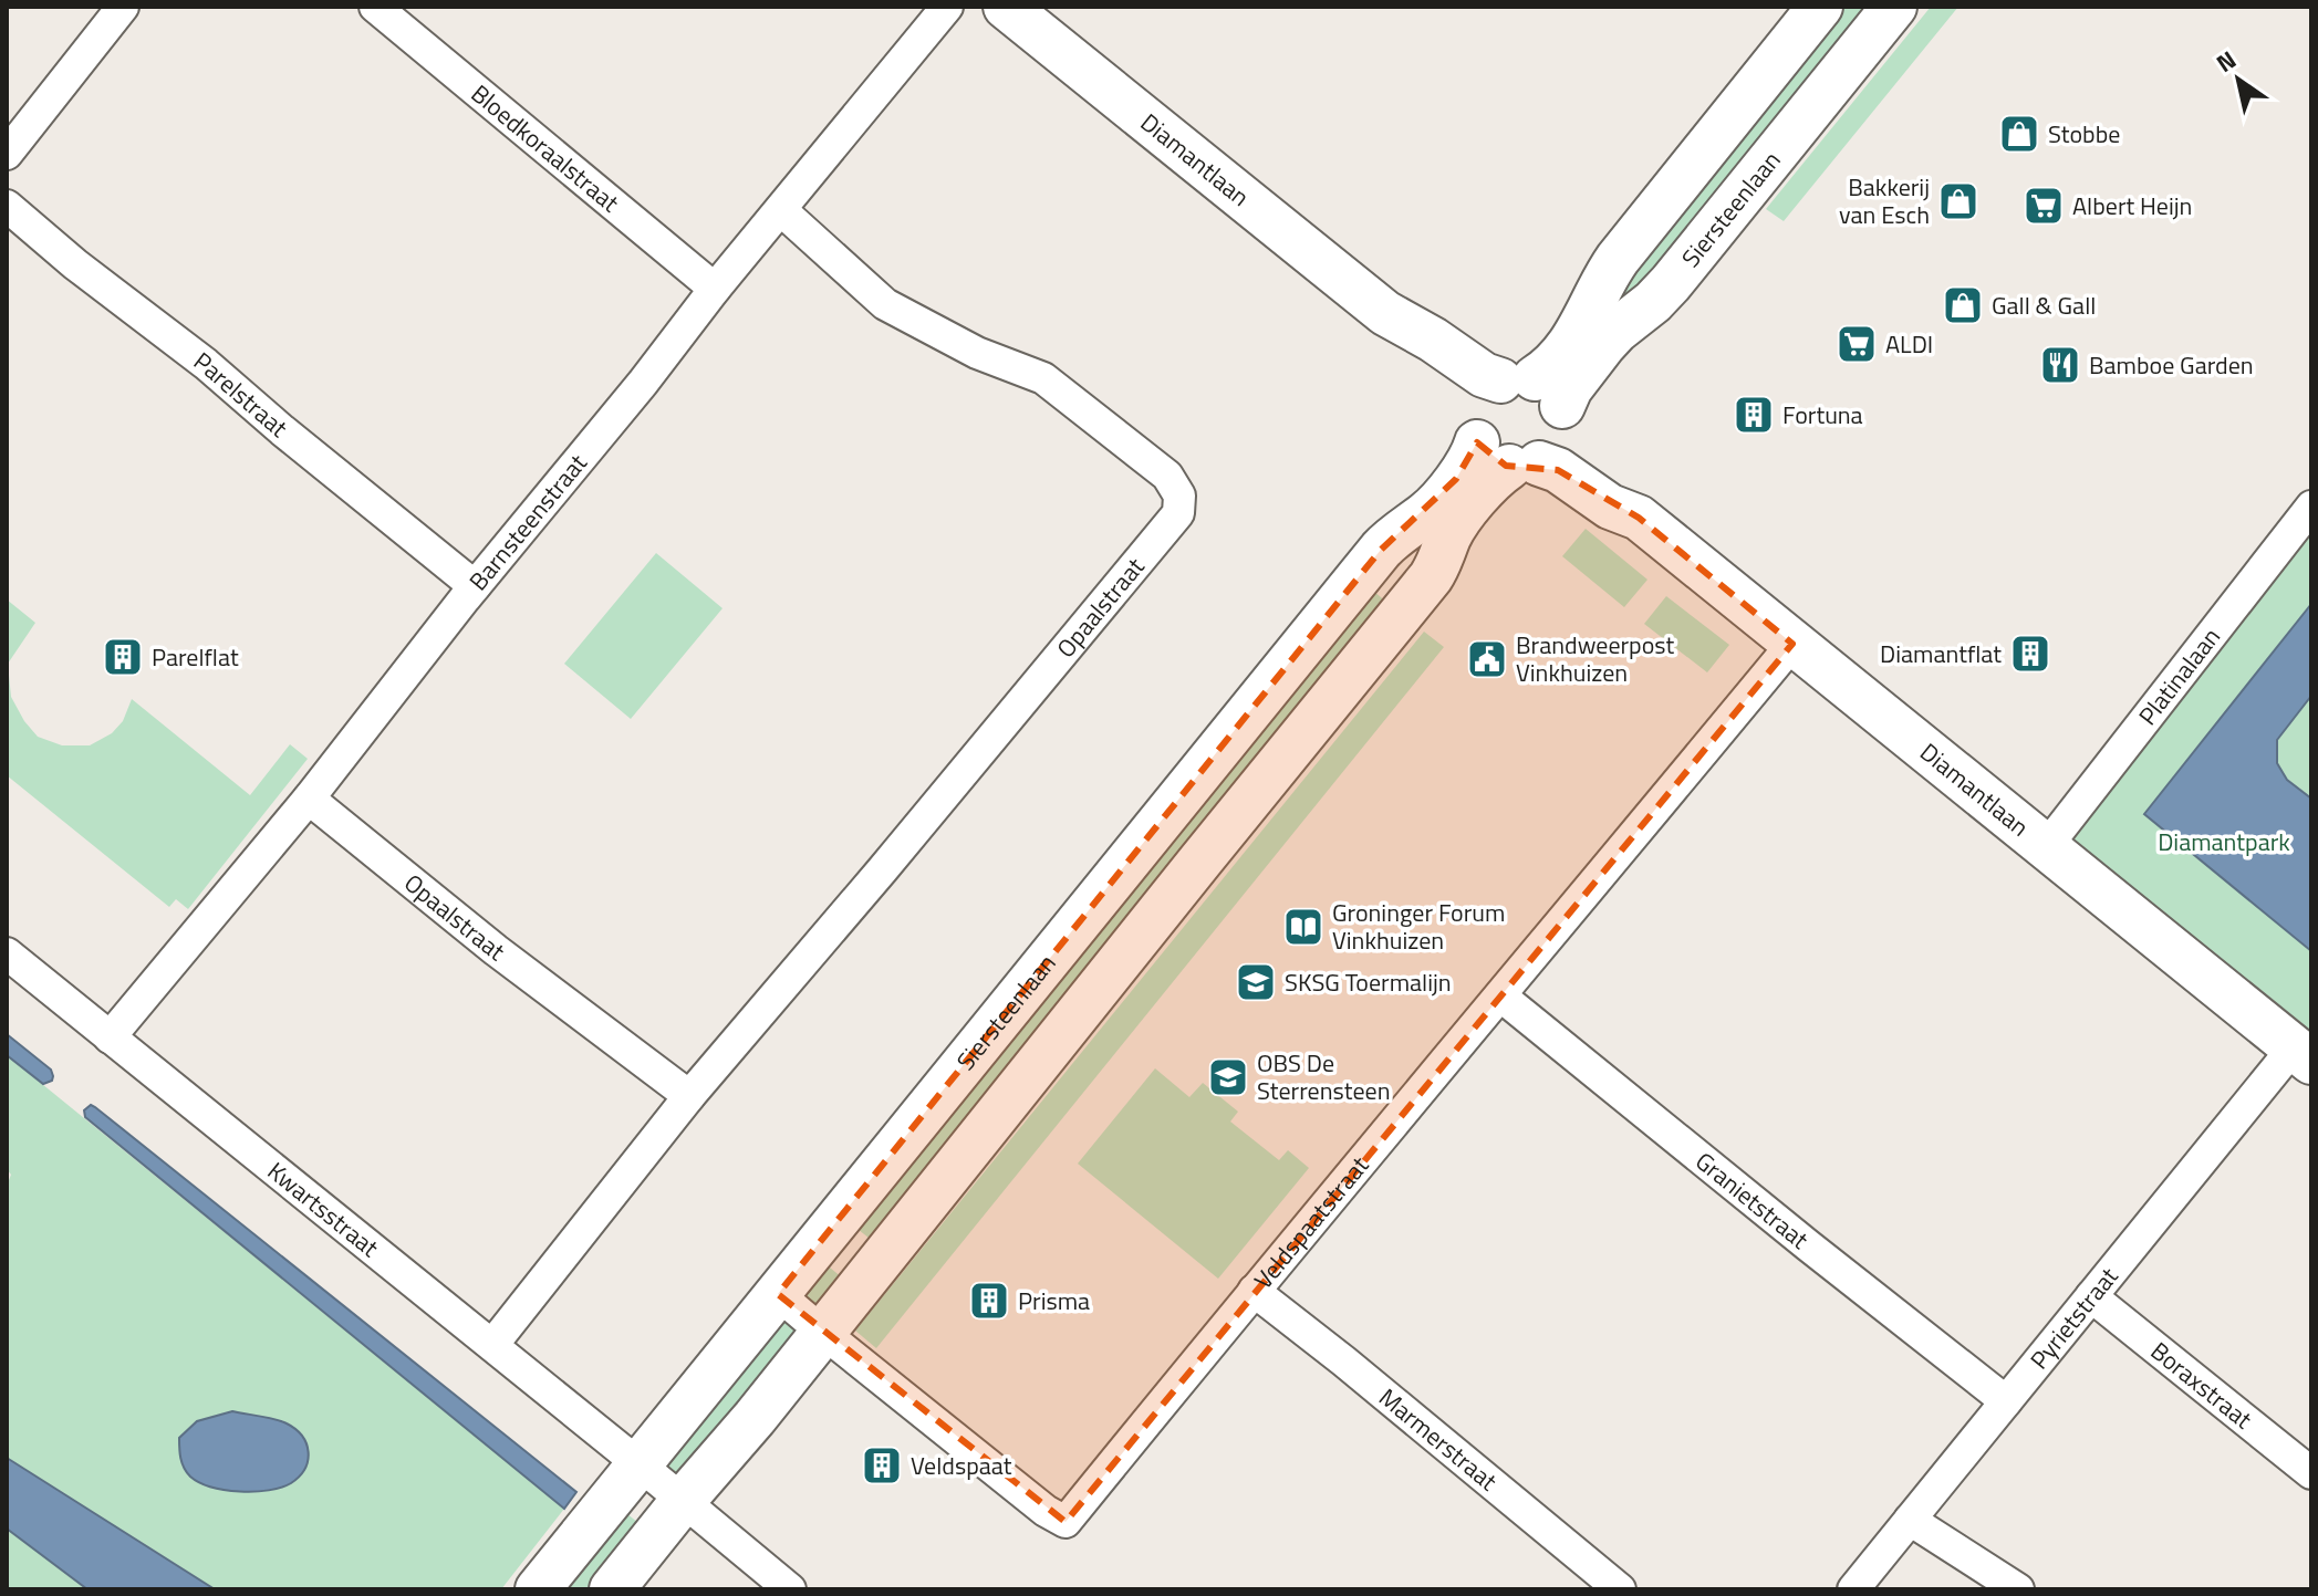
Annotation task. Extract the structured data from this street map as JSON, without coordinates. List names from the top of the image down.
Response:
{
  "streets": {
    "main road": ["Diamantlaan", "Siersteenlaan"],
    "street": [
      "Bloedkoraalstraat",
      "Parelstraat",
      "Barnsteenstraat",
      "Opaalstraat",
      "Platinalaan",
      "Granietstraat",
      "Kwartsstraat",
      "Veldspaatstraat",
      "Pyrietstraat",
      "Boraxstraat",
      "Marmerstraat"
    ]
  },
  "crossings": [
    ["Bloedkoraalstraat", "Barnsteenstraat"],
    ["Diamantlaan", "Siersteenlaan"],
    ["Diamantlaan", "Platinalaan"],
    ["Diamantlaan", "Veldspaatstraat"],
    ["Diamantlaan", "Pyrietstraat"],
    ["Siersteenlaan", "Kwartsstraat"],
    ["Siersteenlaan", "Veldspaatstraat"],
    ["Parelstraat", "Barnsteenstraat"],
    ["Barnsteenstraat", "Opaalstraat"],
    ["Barnsteenstraat", "Kwartsstraat"],
    ["Opaalstraat", "Kwartsstraat"],
    ["Granietstraat", "Veldspaatstraat"],
    ["Granietstraat", "Pyrietstraat"],
    ["Veldspaatstraat", "Marmerstraat"],
    ["Pyrietstraat", "Boraxstraat"]
  ],
  "parks": ["Diamantpark"],
  "places": {
    "shop": ["Stobbe", "Bakkerij van Esch", "Gall & Gall"],
    "supermarket": ["Albert Heijn", "ALDI"],
    "restaurant": ["Bamboe Garden"],
    "building": [
      "Fortuna",
      "Diamantflat",
      "Parelflat",
      "Prisma",
      "Veldspaat"
    ],
    "public building": ["Brandweerpost Vinkhuizen"],
    "library": ["Groninger Forum Vinkhuizen"],
    "school or university": ["SKSG Toermalijn", "OBS De Sterrensteen"]
  },
  "north": "top left"
}
